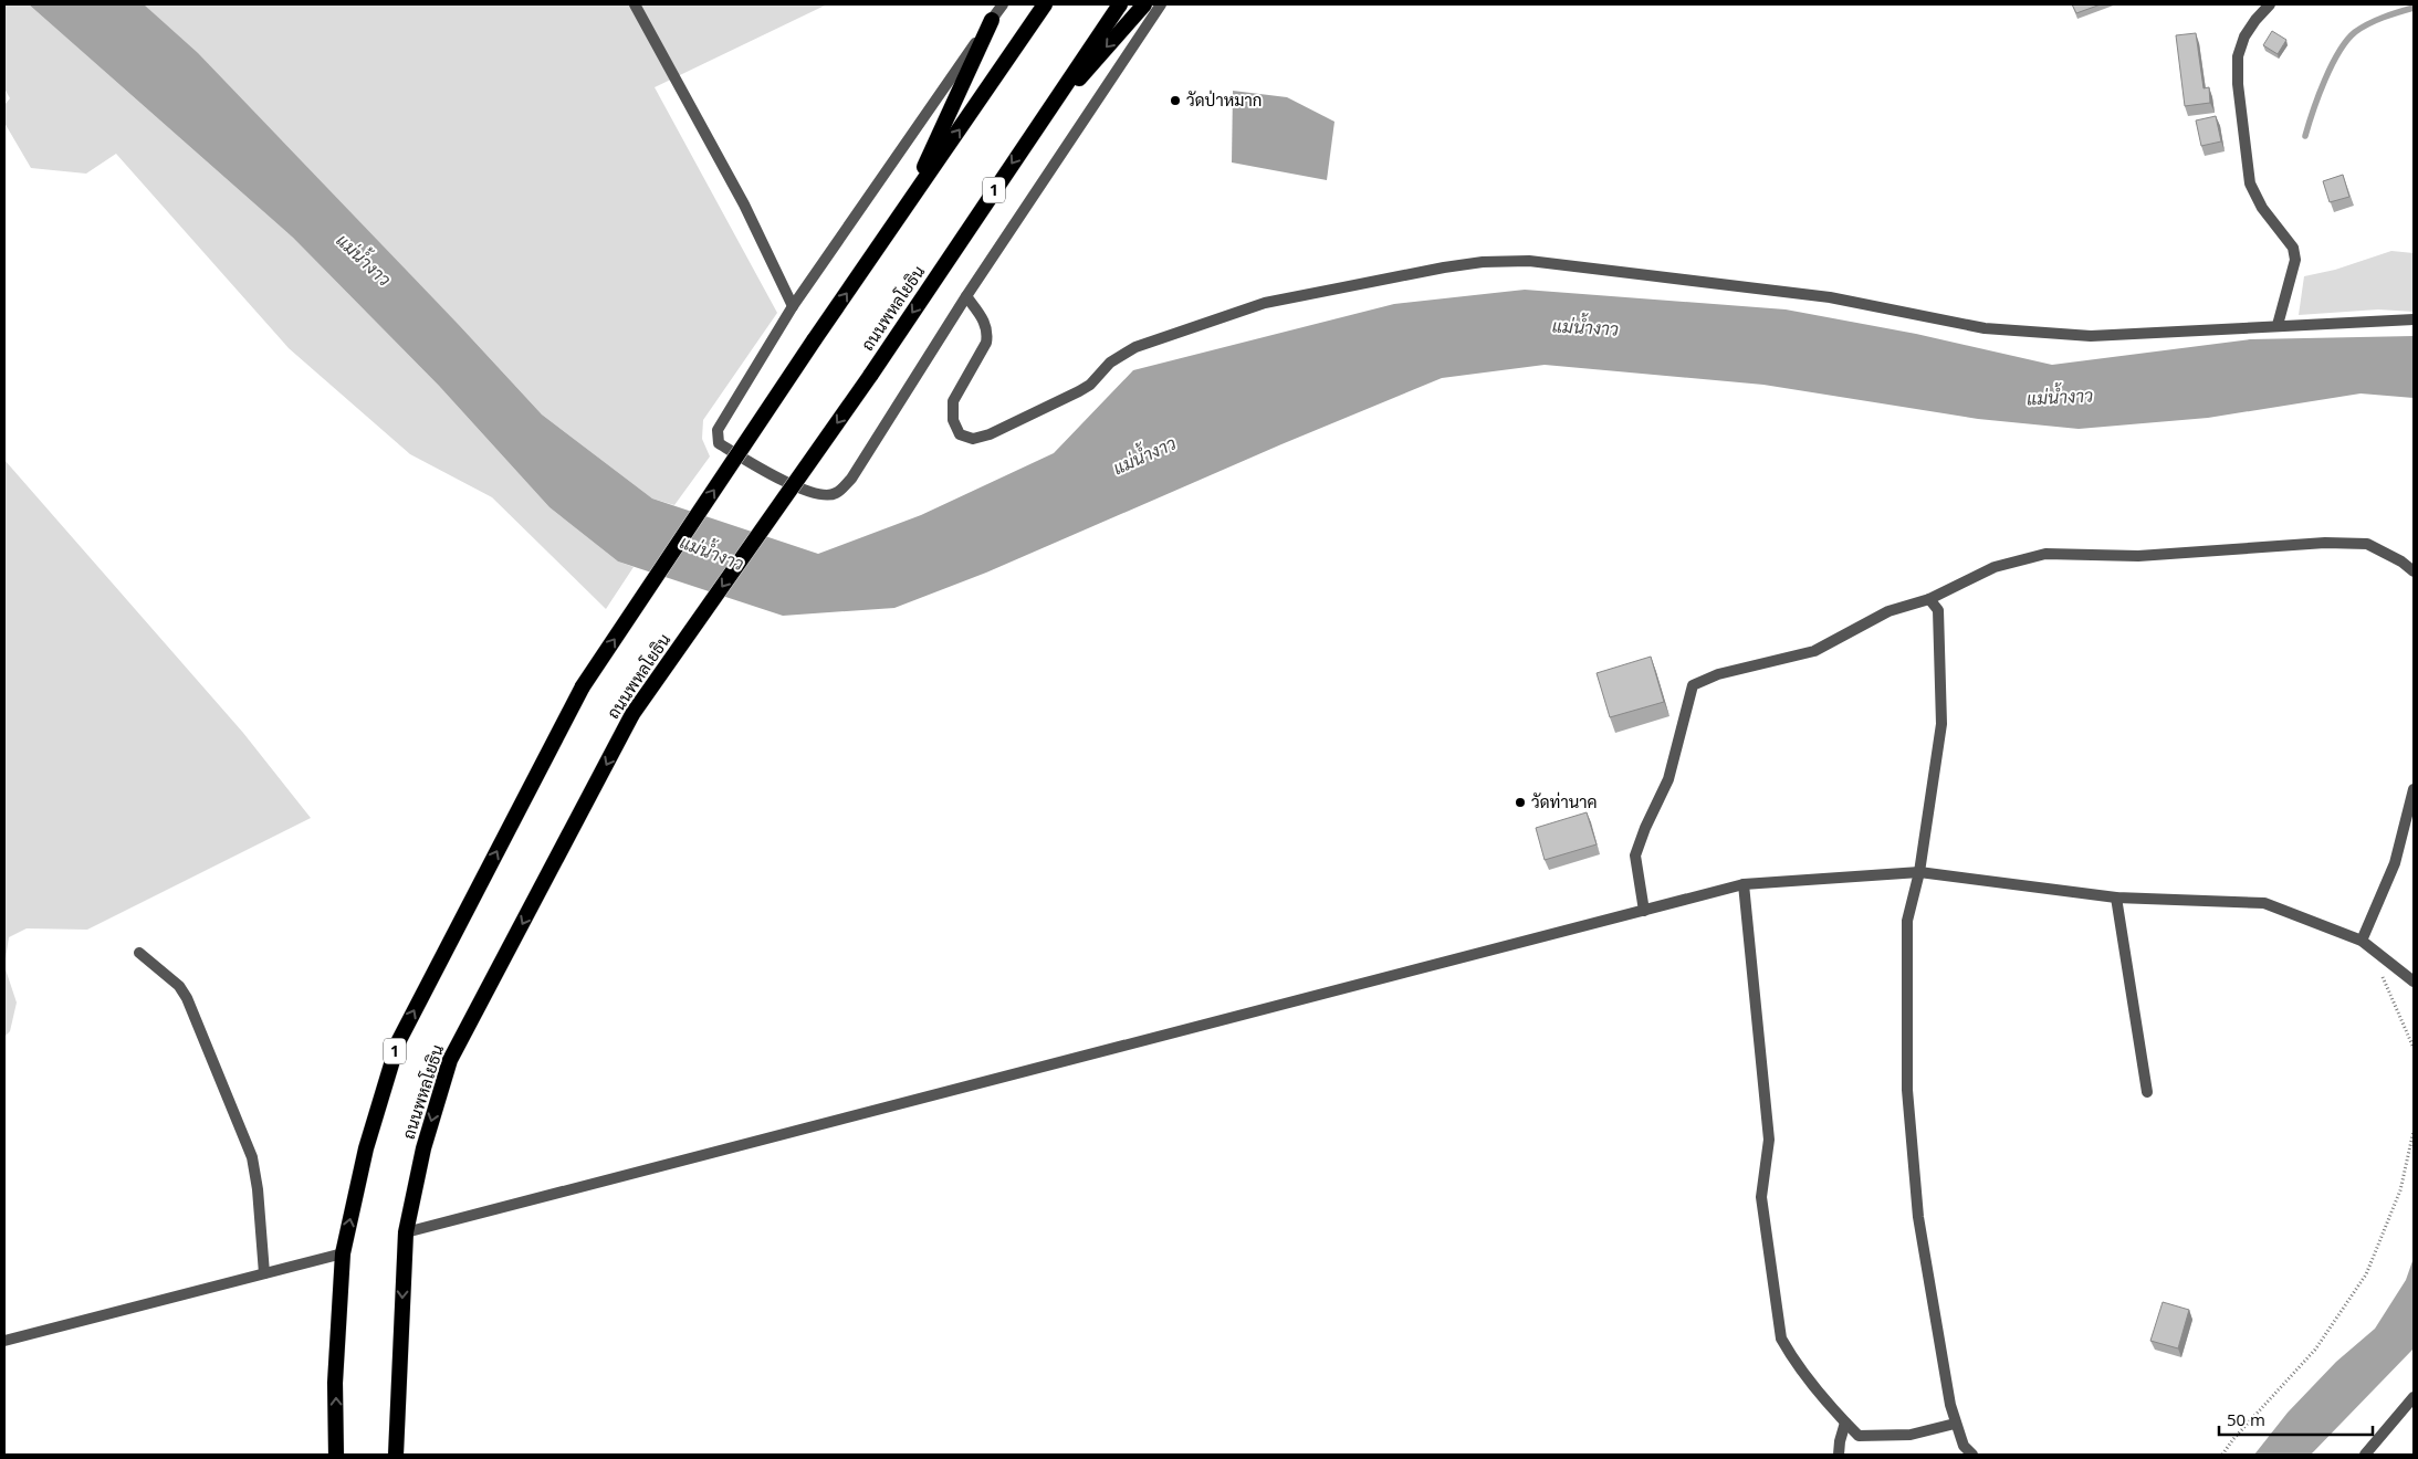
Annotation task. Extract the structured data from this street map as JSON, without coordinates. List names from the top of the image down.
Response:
{
  "streets": {
    "highway": ["1", "ถนนพหลโยธิน"]
  },
  "water": ["แม่น้ำงาว"],
  "places": ["วัดป่าหมาก", "วัดท่านาค"],
  "scale_bar": "50 m"
}
